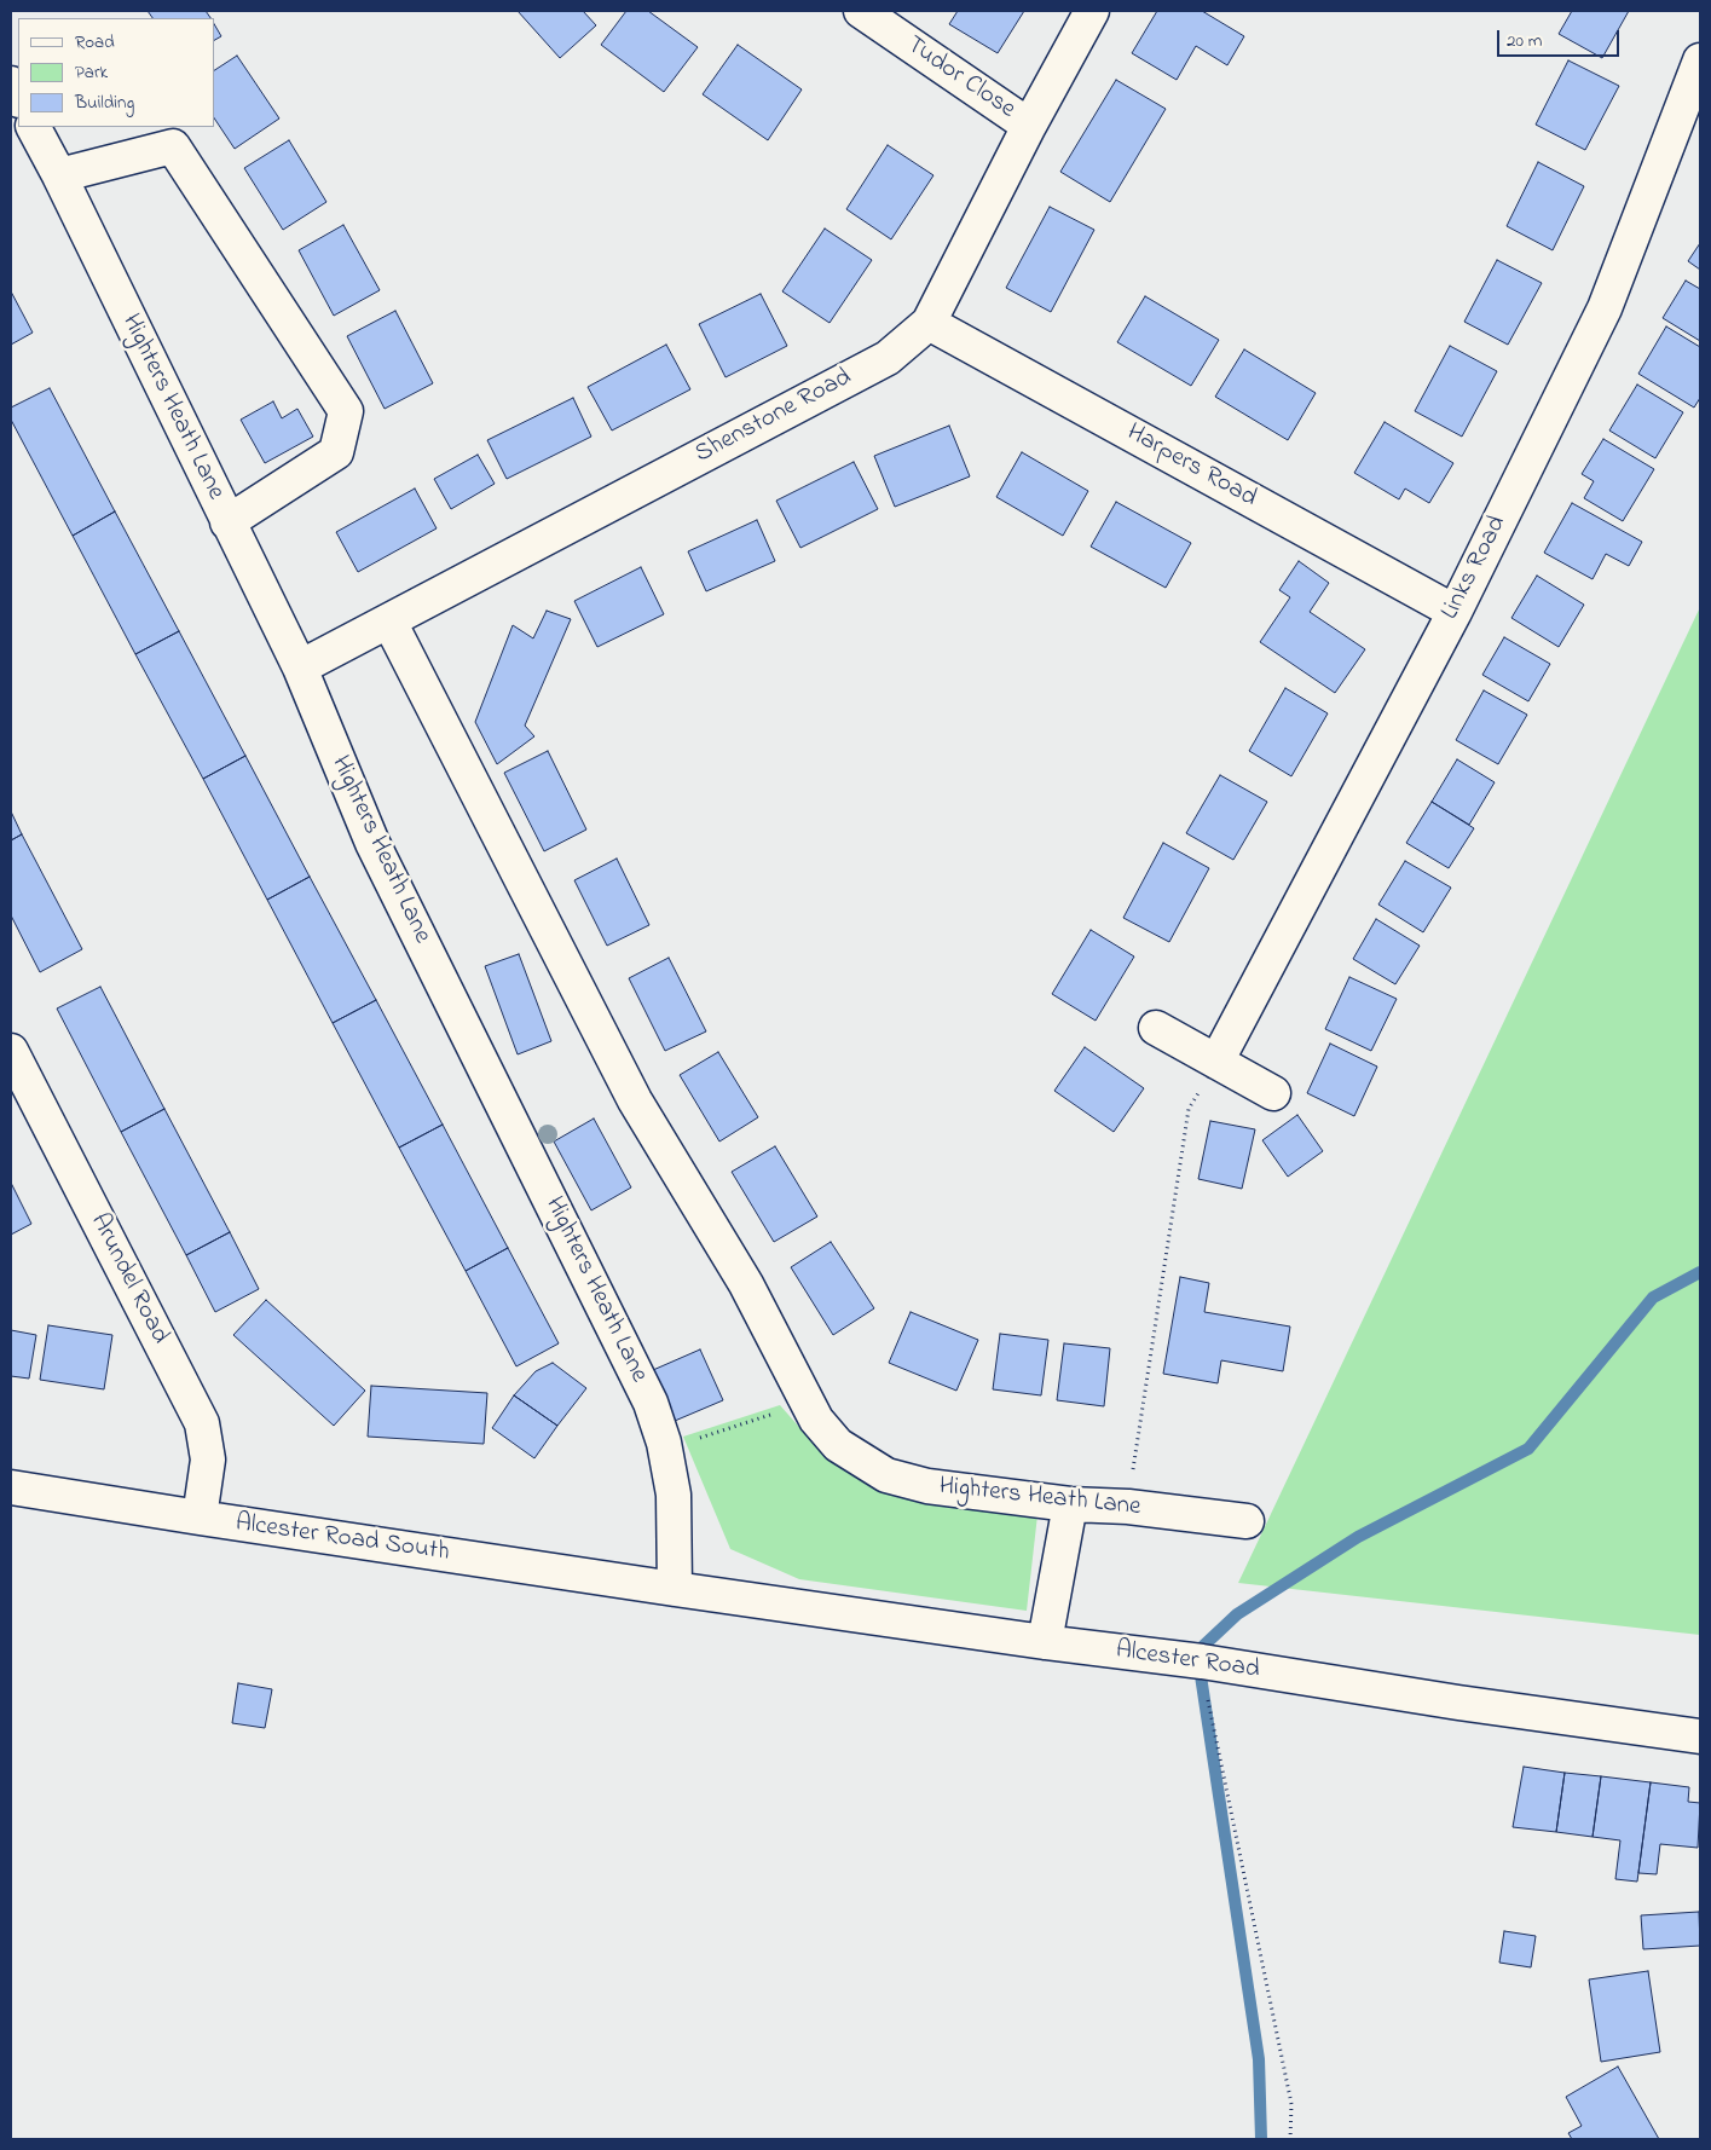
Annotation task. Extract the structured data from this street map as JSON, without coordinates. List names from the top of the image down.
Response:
{
  "streets": {
    "street": [
      "Tudor Close",
      "Highters Heath Lane",
      "Shenstone Road",
      "Harpers Road",
      "Links Road",
      "Arundel Road",
      "Alcester Road South",
      "Alcester Road"
    ]
  },
  "crossings": [
    ["Tudor Close", "Shenstone Road"],
    ["Highters Heath Lane", "Shenstone Road"],
    ["Highters Heath Lane", "Alcester Road South"],
    ["Highters Heath Lane", "Alcester Road"],
    ["Shenstone Road", "Harpers Road"],
    ["Harpers Road", "Links Road"],
    ["Arundel Road", "Alcester Road South"],
    ["Alcester Road South", "Alcester Road"]
  ],
  "legend": ["Road", "Park", "Building"],
  "scale_bar": "20 m"
}
